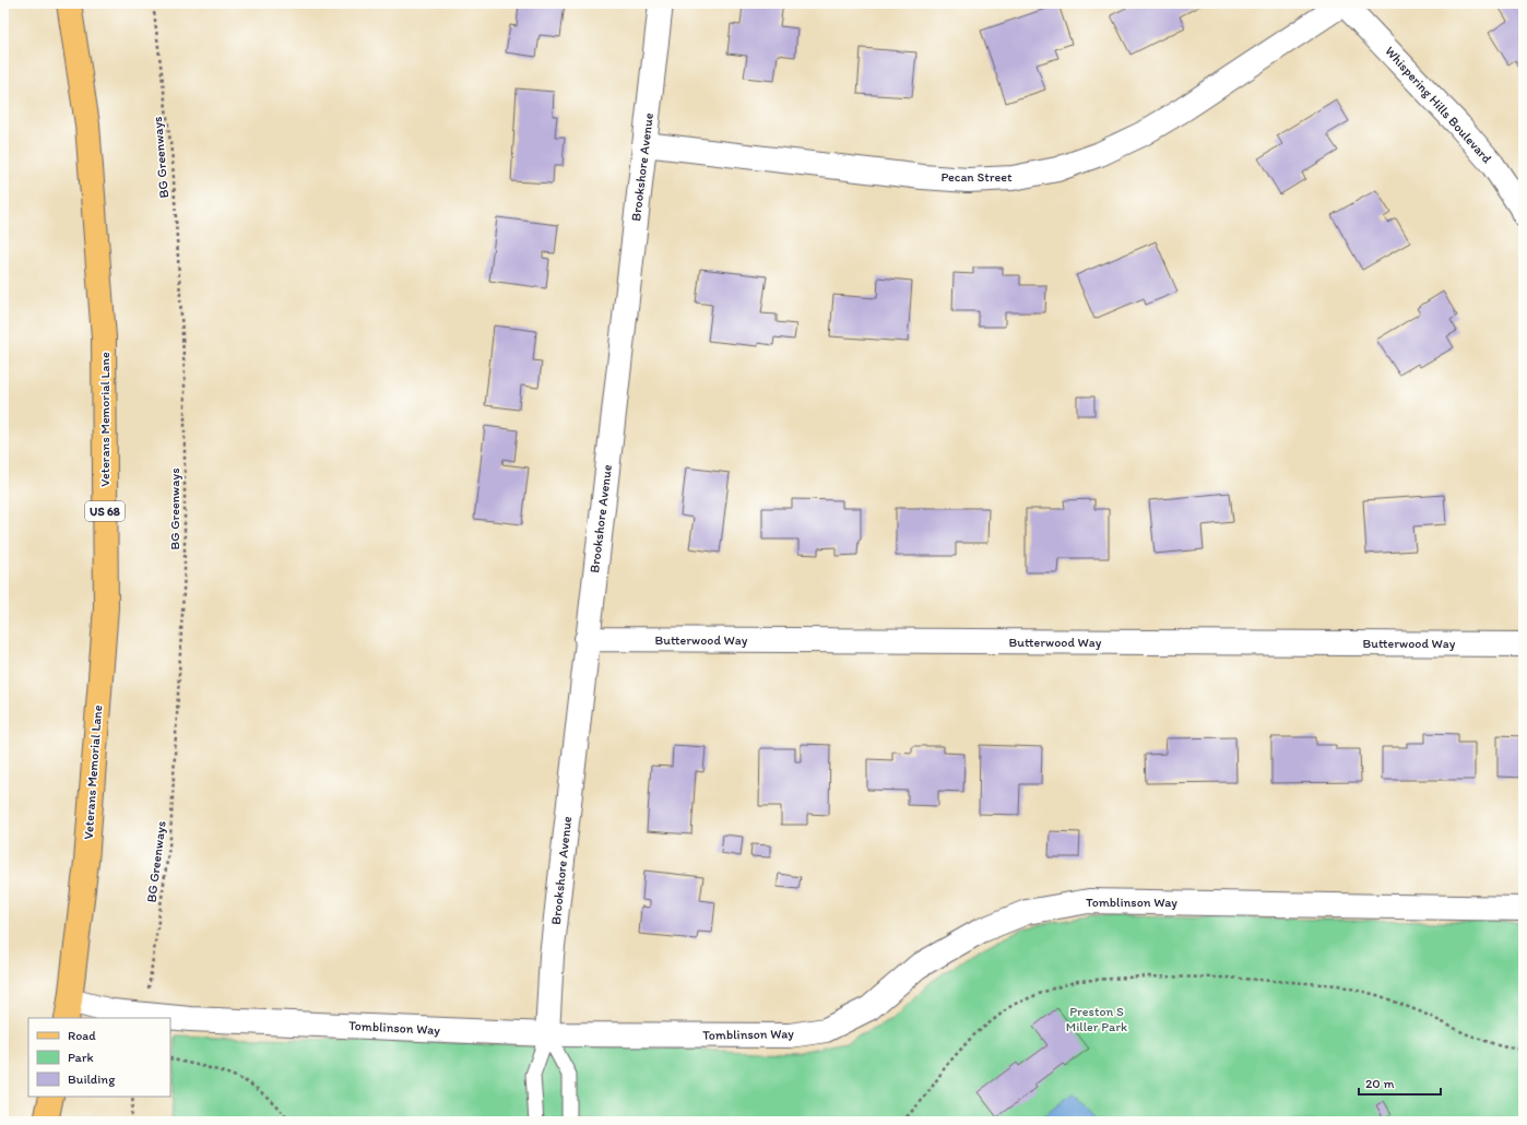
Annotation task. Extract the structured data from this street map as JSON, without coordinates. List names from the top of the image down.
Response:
{
  "streets": {
    "main road": ["Veterans Memorial Lane", "US 68"],
    "street": [
      "Whispering Hills Boulevard",
      "Brookshore Avenue",
      "Pecan Street",
      "Butterwood Way",
      "Tomblinson Way"
    ],
    "path": ["BG Greenways"]
  },
  "crossings": [
    ["Whispering Hills Boulevard", "Pecan Street"],
    ["BG Greenways", "Tomblinson Way"],
    ["Brookshore Avenue", "Pecan Street"],
    ["Brookshore Avenue", "Butterwood Way"],
    ["Brookshore Avenue", "Tomblinson Way"],
    ["Veterans Memorial Lane", "Tomblinson Way"]
  ],
  "parks": ["Preston S Miller Park"],
  "legend": ["Road", "Park", "Building"],
  "scale_bar": "20 m"
}
